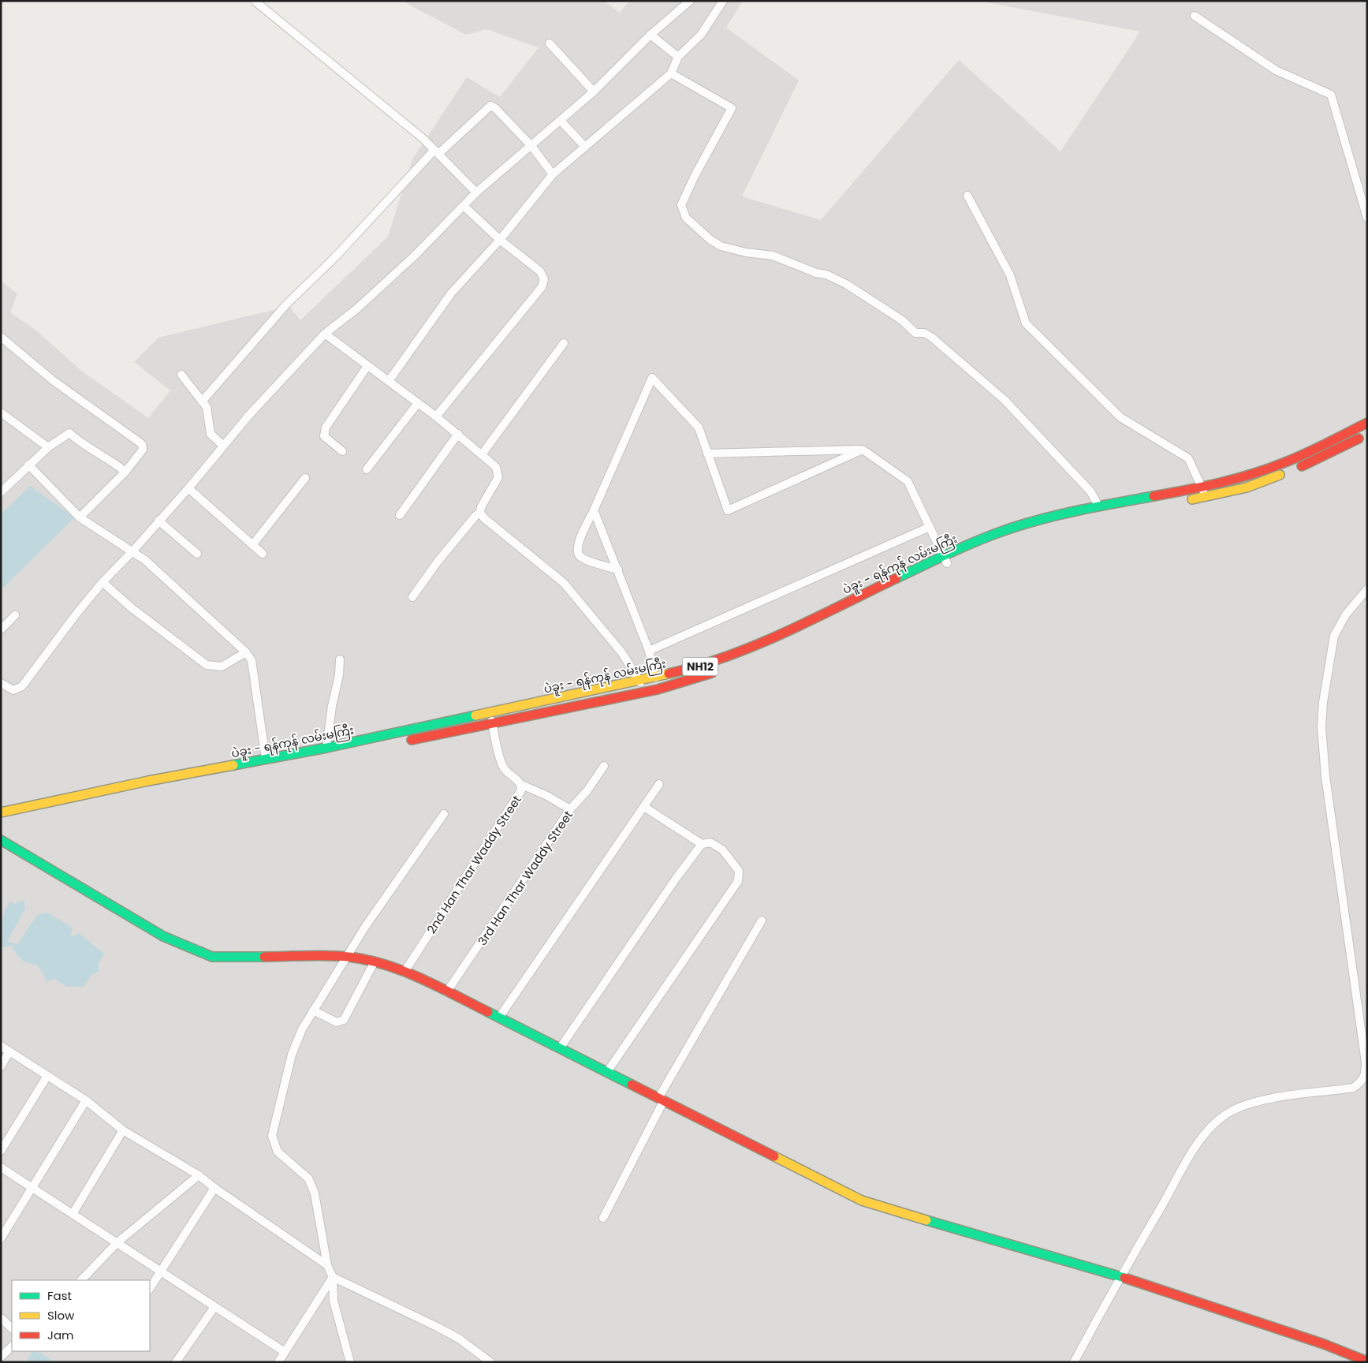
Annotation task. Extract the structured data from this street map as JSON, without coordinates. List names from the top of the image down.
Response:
{
  "streets": {
    "main road": ["ပဲခူး - ရန်ကုန် လမ်းမကြီး", "NH12"],
    "street": ["2nd Han Thar Waddy Street", "3rd Han Thar Waddy Street"]
  },
  "crossings": [
    ["ပဲခူး - ရန်ကုန် လမ်းမကြီး", "2nd Han Thar Waddy Street"]
  ],
  "legend": ["Fast", "Slow", "Jam"]
}
